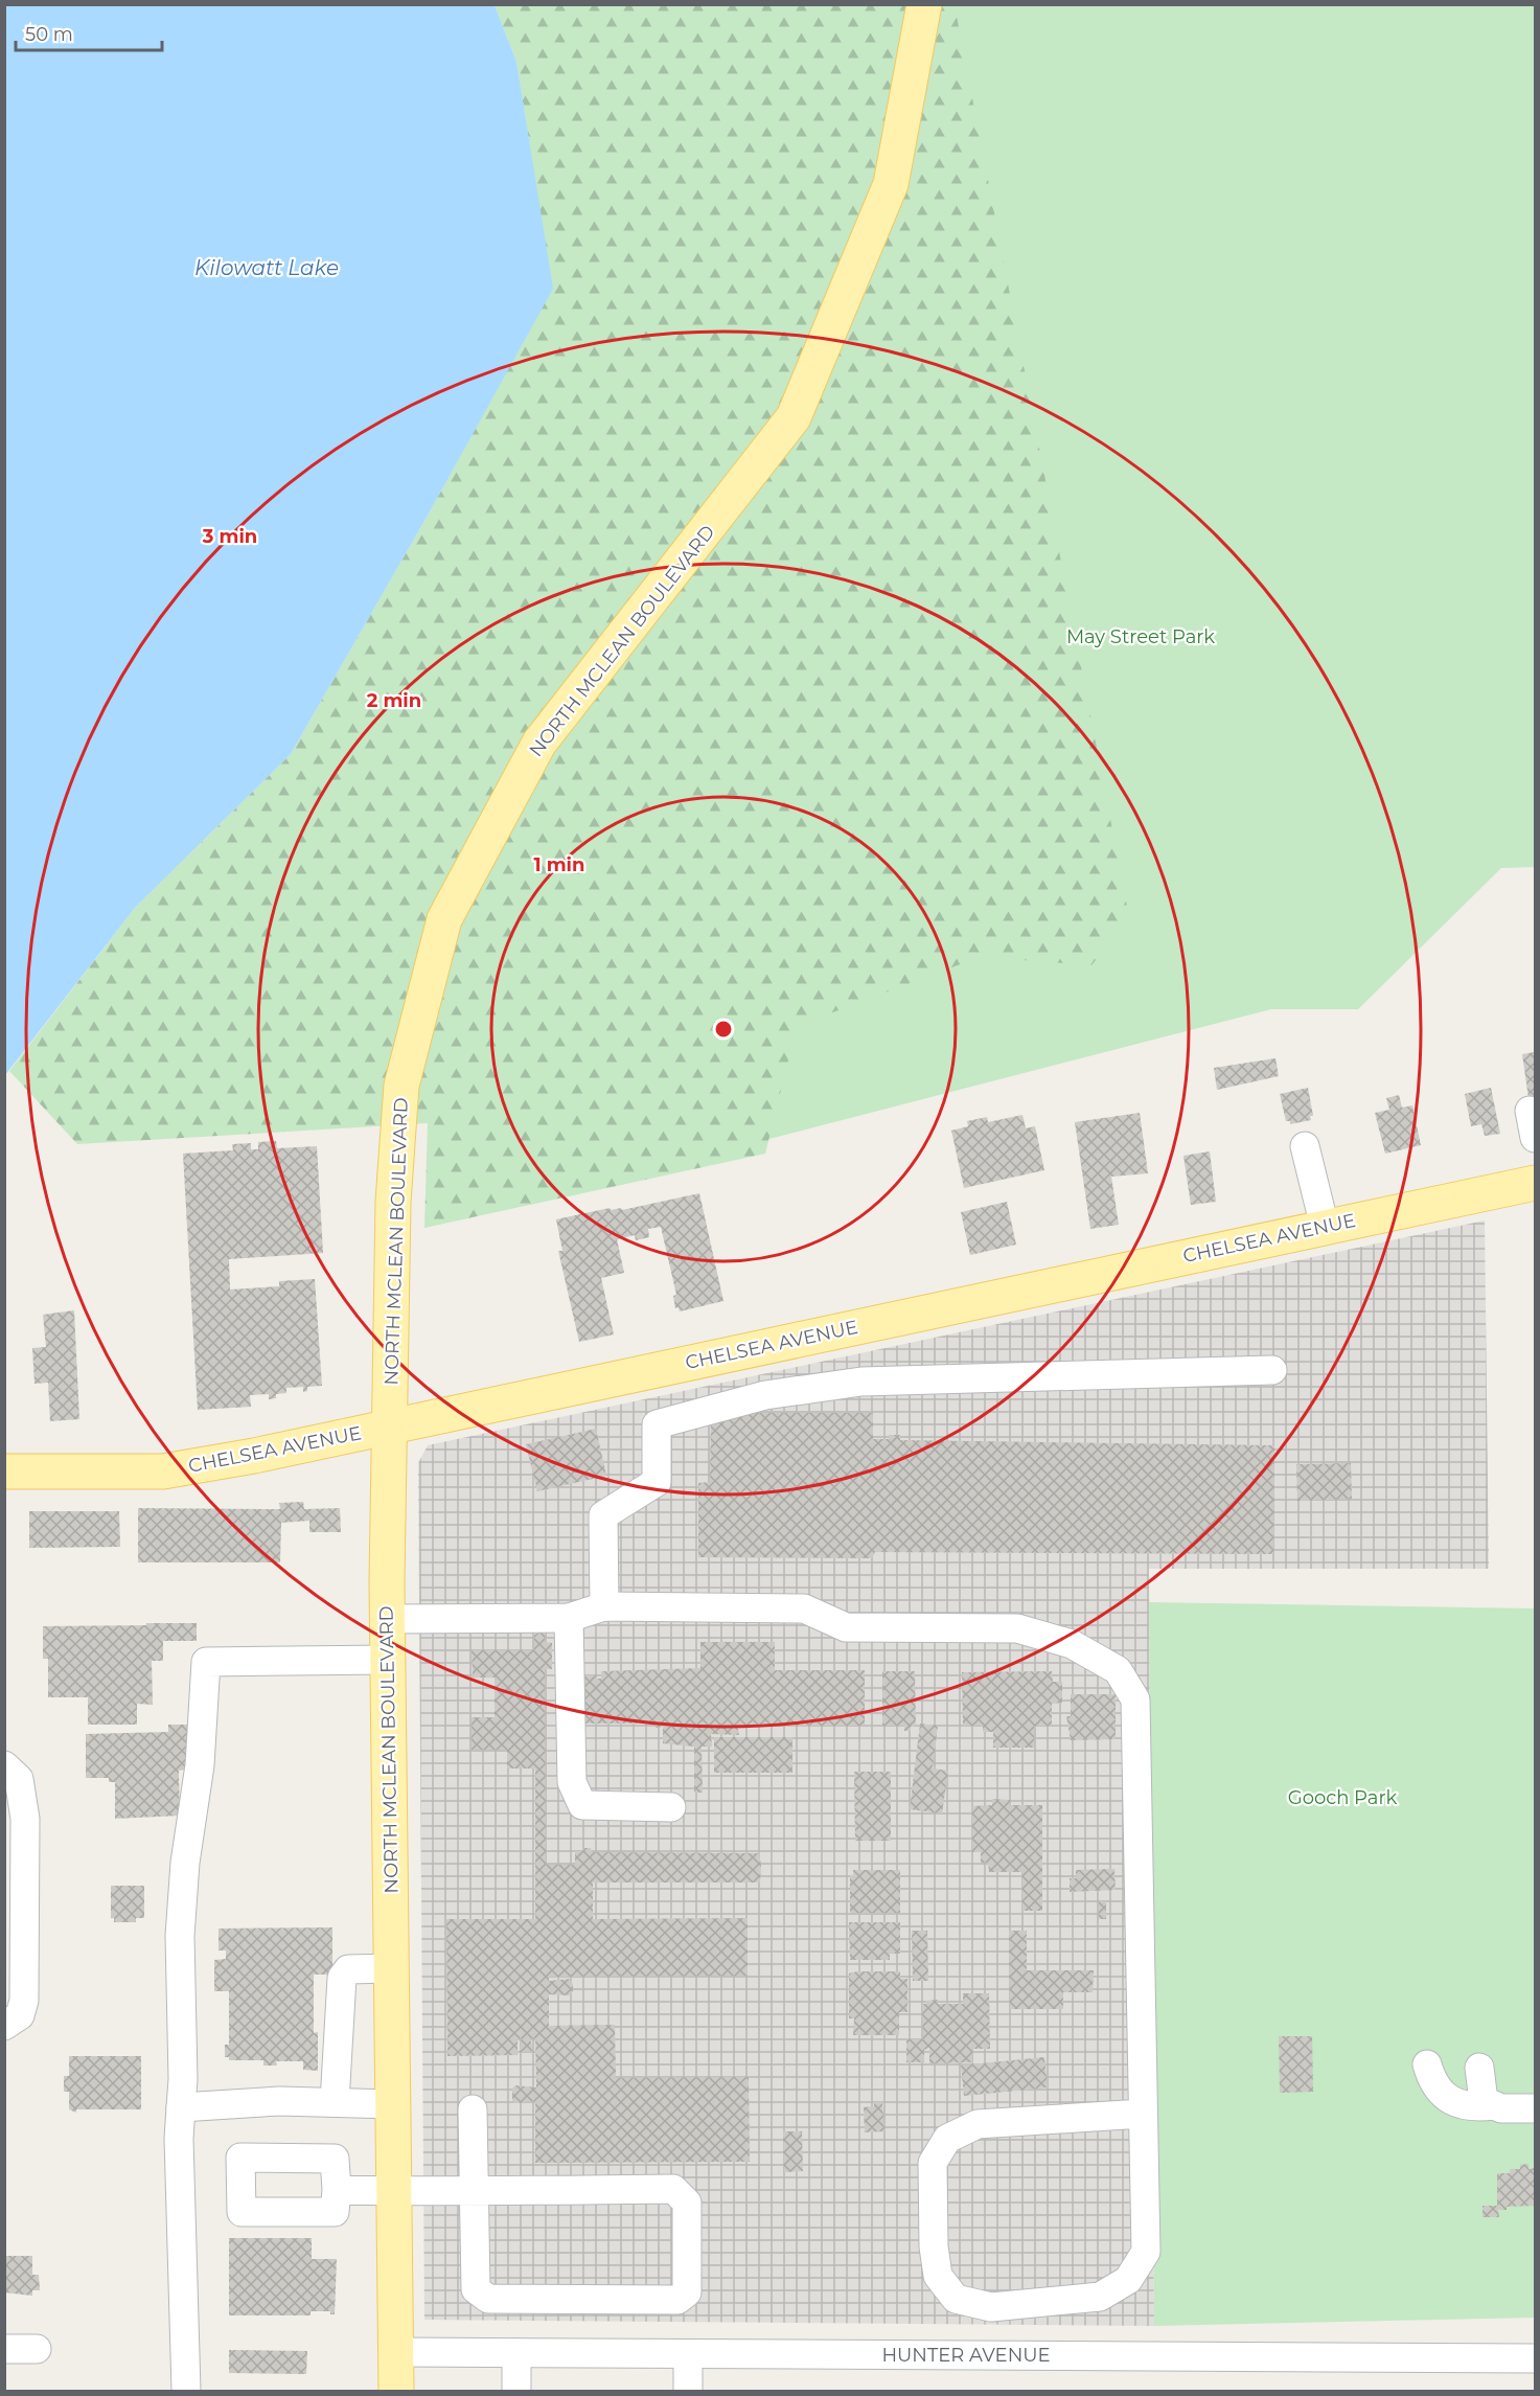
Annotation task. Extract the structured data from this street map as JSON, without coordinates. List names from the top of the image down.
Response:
{
  "streets": {
    "main road": ["NORTH MCLEAN BOULEVARD", "CHELSEA AVENUE"],
    "street": ["HUNTER AVENUE"]
  },
  "crossings": [
    ["NORTH MCLEAN BOULEVARD", "CHELSEA AVENUE"],
    ["NORTH MCLEAN BOULEVARD", "HUNTER AVENUE"]
  ],
  "water": ["Kilowatt Lake"],
  "parks": ["May Street Park", "Gooch Park"],
  "scale_bar": "50 m",
  "rings": ["3 min", "2 min", "1 min"]
}
